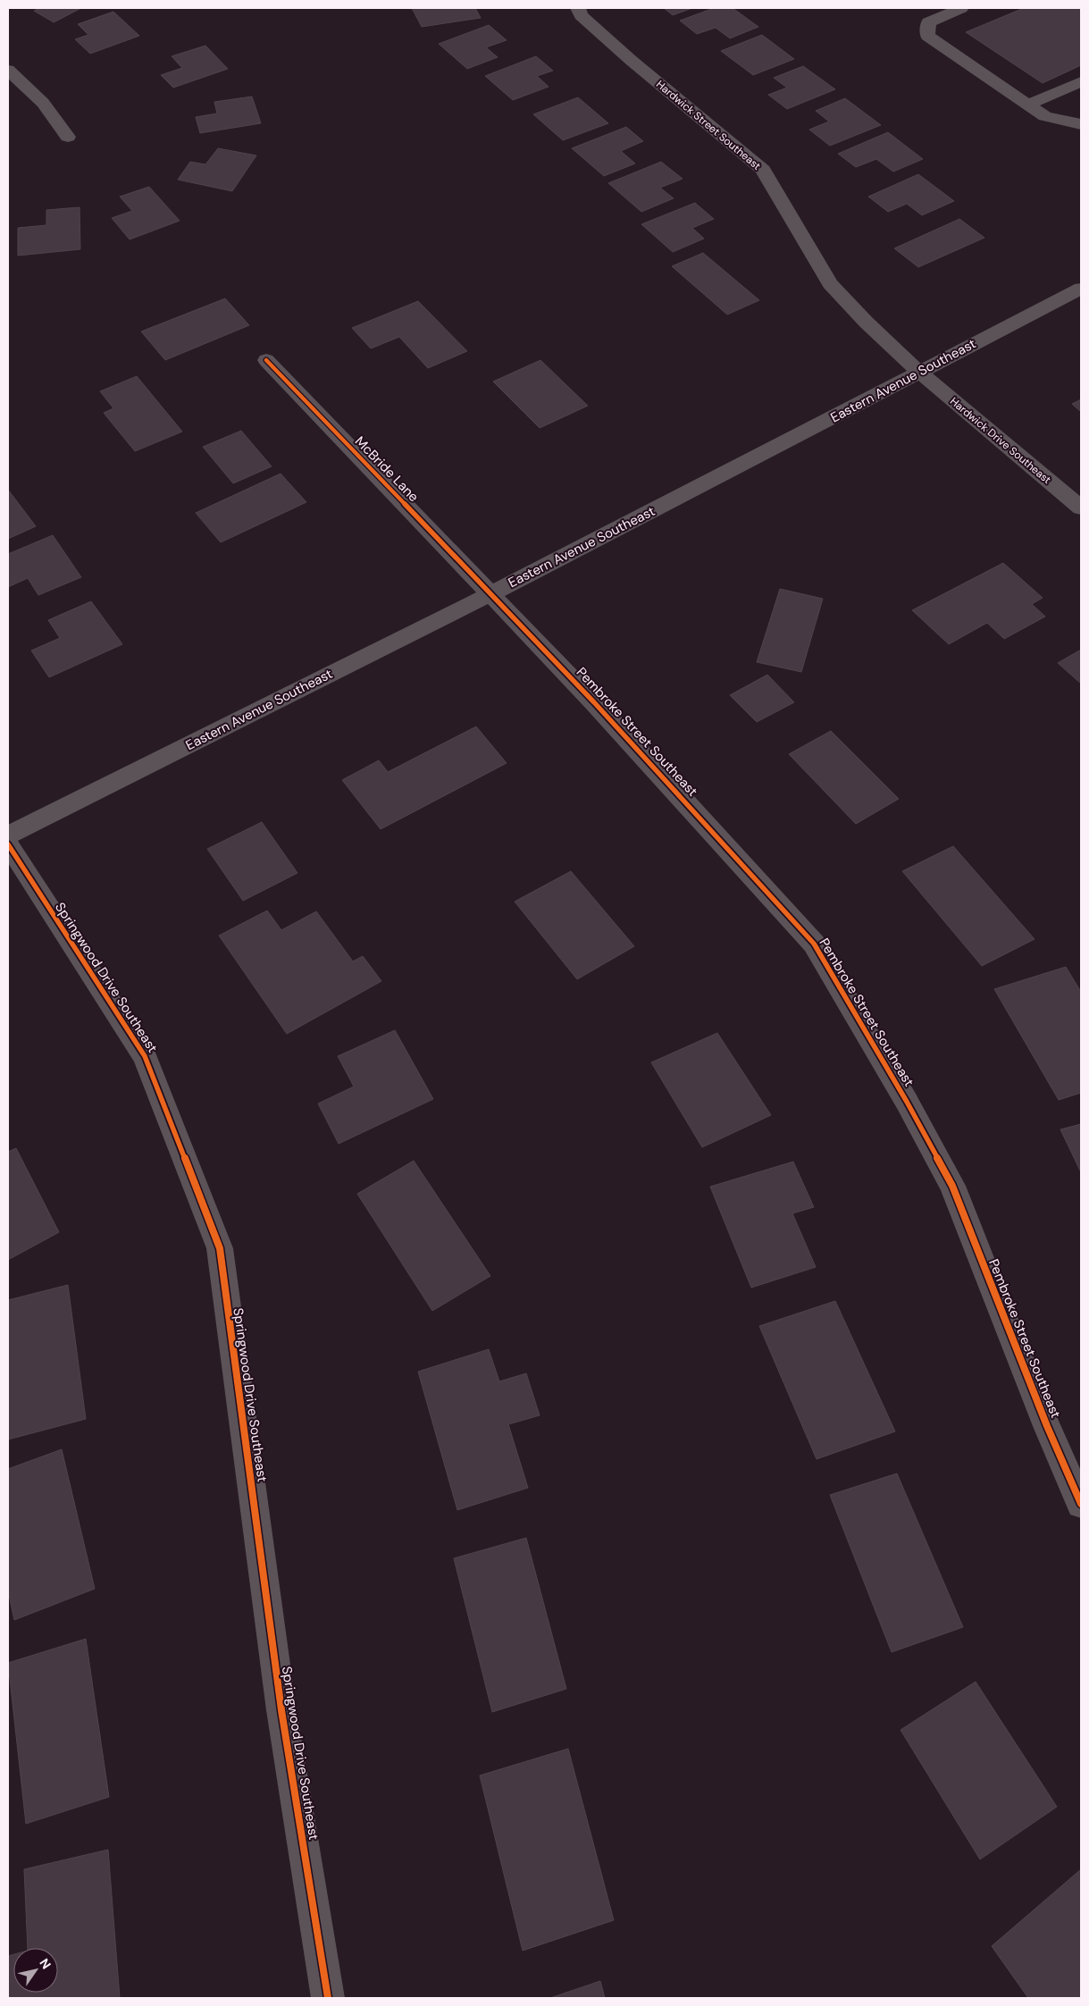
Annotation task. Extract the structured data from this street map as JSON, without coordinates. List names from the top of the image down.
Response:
{
  "streets": {
    "street": [
      "Hardwick Street Southeast",
      "Eastern Avenue Southeast",
      "Hardwick Drive Southeast",
      "McBride Lane",
      "Pembroke Street Southeast",
      "Springwood Drive Southeast"
    ]
  },
  "crossings": [
    ["Hardwick Street Southeast", "Eastern Avenue Southeast"],
    ["Hardwick Street Southeast", "Hardwick Drive Southeast"],
    ["Eastern Avenue Southeast", "Hardwick Drive Southeast"],
    ["Eastern Avenue Southeast", "McBride Lane"],
    ["Eastern Avenue Southeast", "Pembroke Street Southeast"],
    ["McBride Lane", "Pembroke Street Southeast"]
  ],
  "north": "top right"
}
